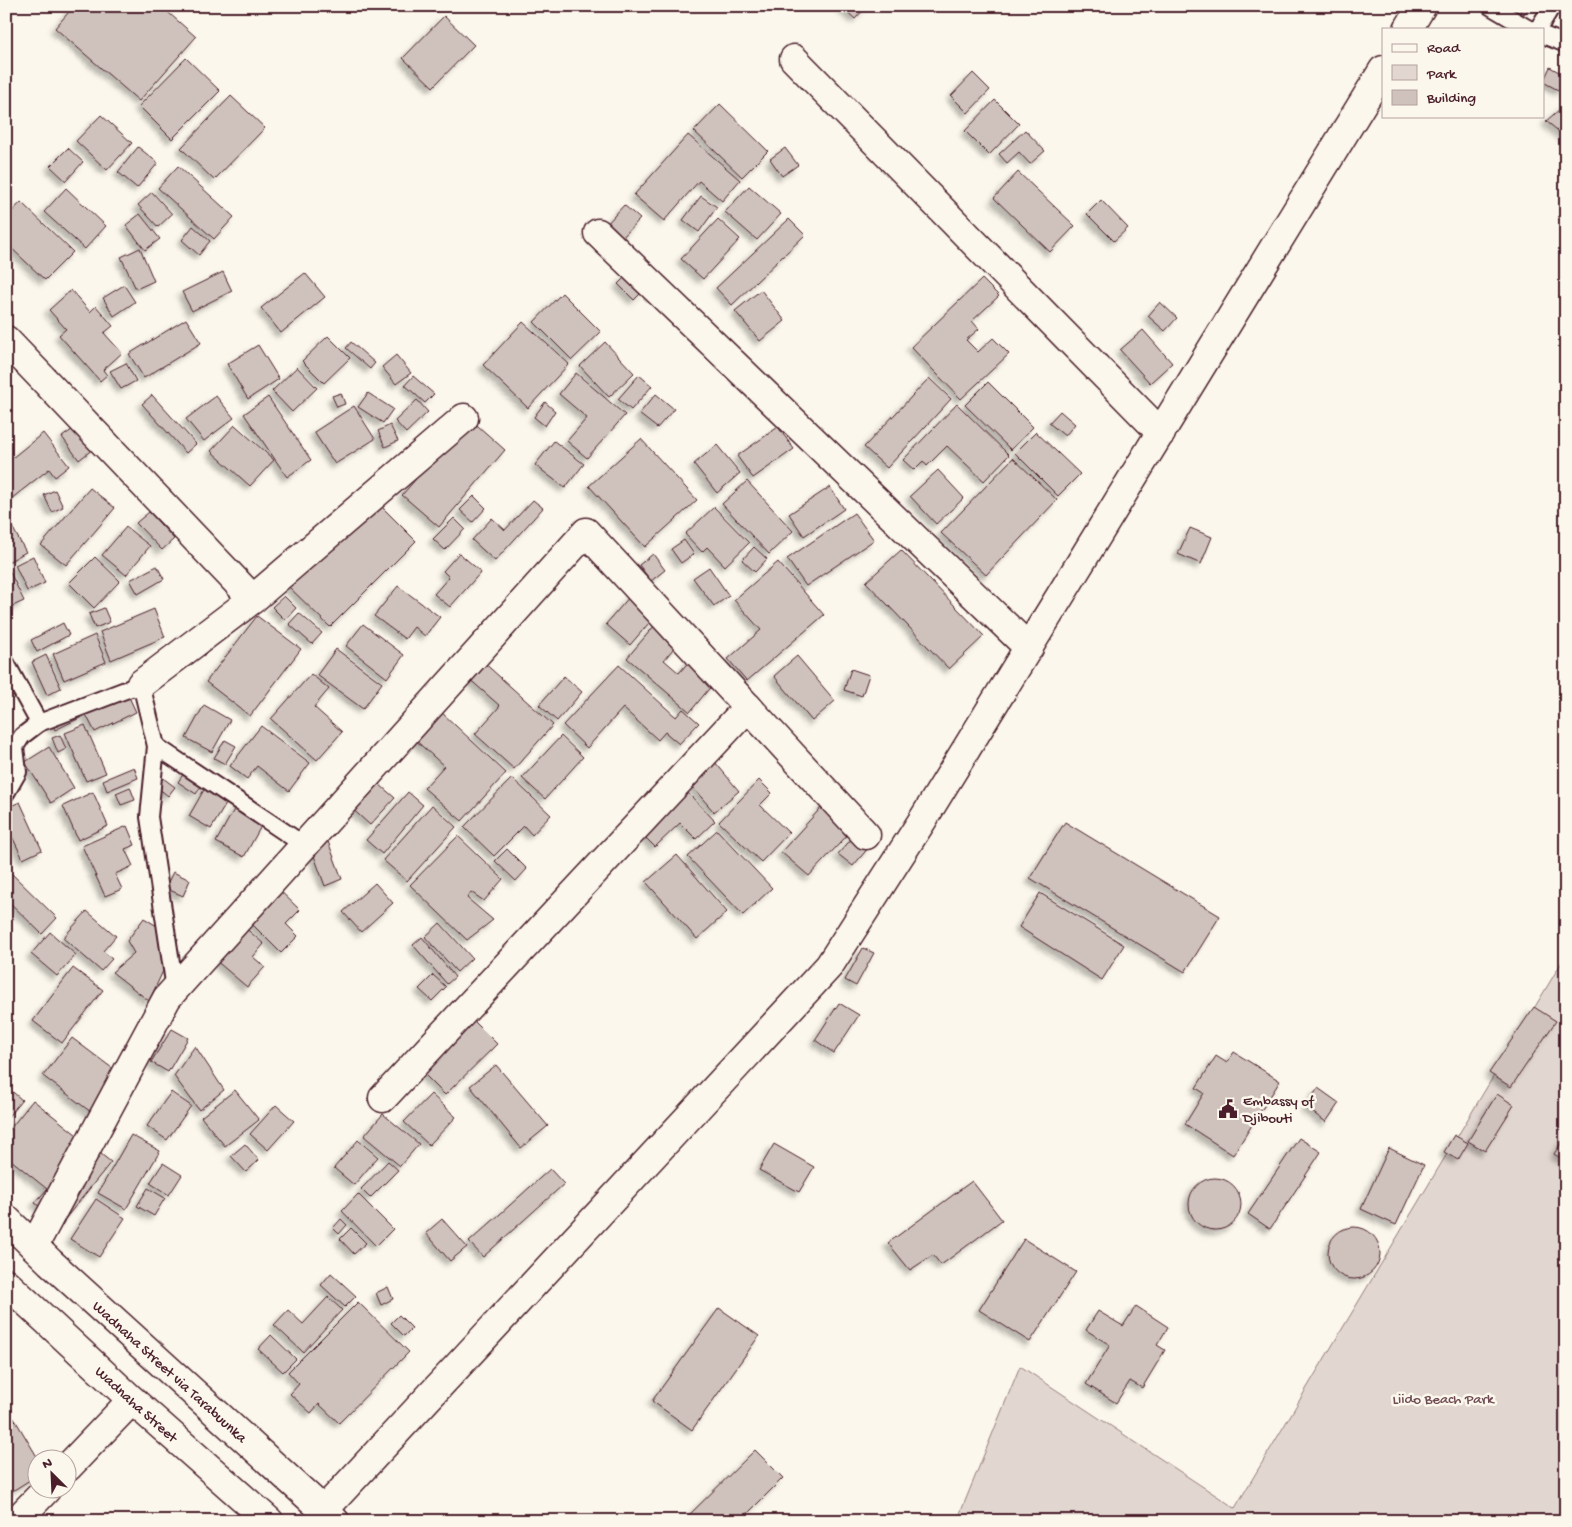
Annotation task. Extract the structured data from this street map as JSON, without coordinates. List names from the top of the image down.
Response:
{
  "streets": {
    "street": ["Wadnaha Street via Tarabuunka", "Wadnaha Street"]
  },
  "parks": ["Liido Beach Park"],
  "places": {
    "public building": ["Embassy of Djibouti"]
  },
  "legend": ["Road", "Park", "Building"],
  "north": "top left"
}
